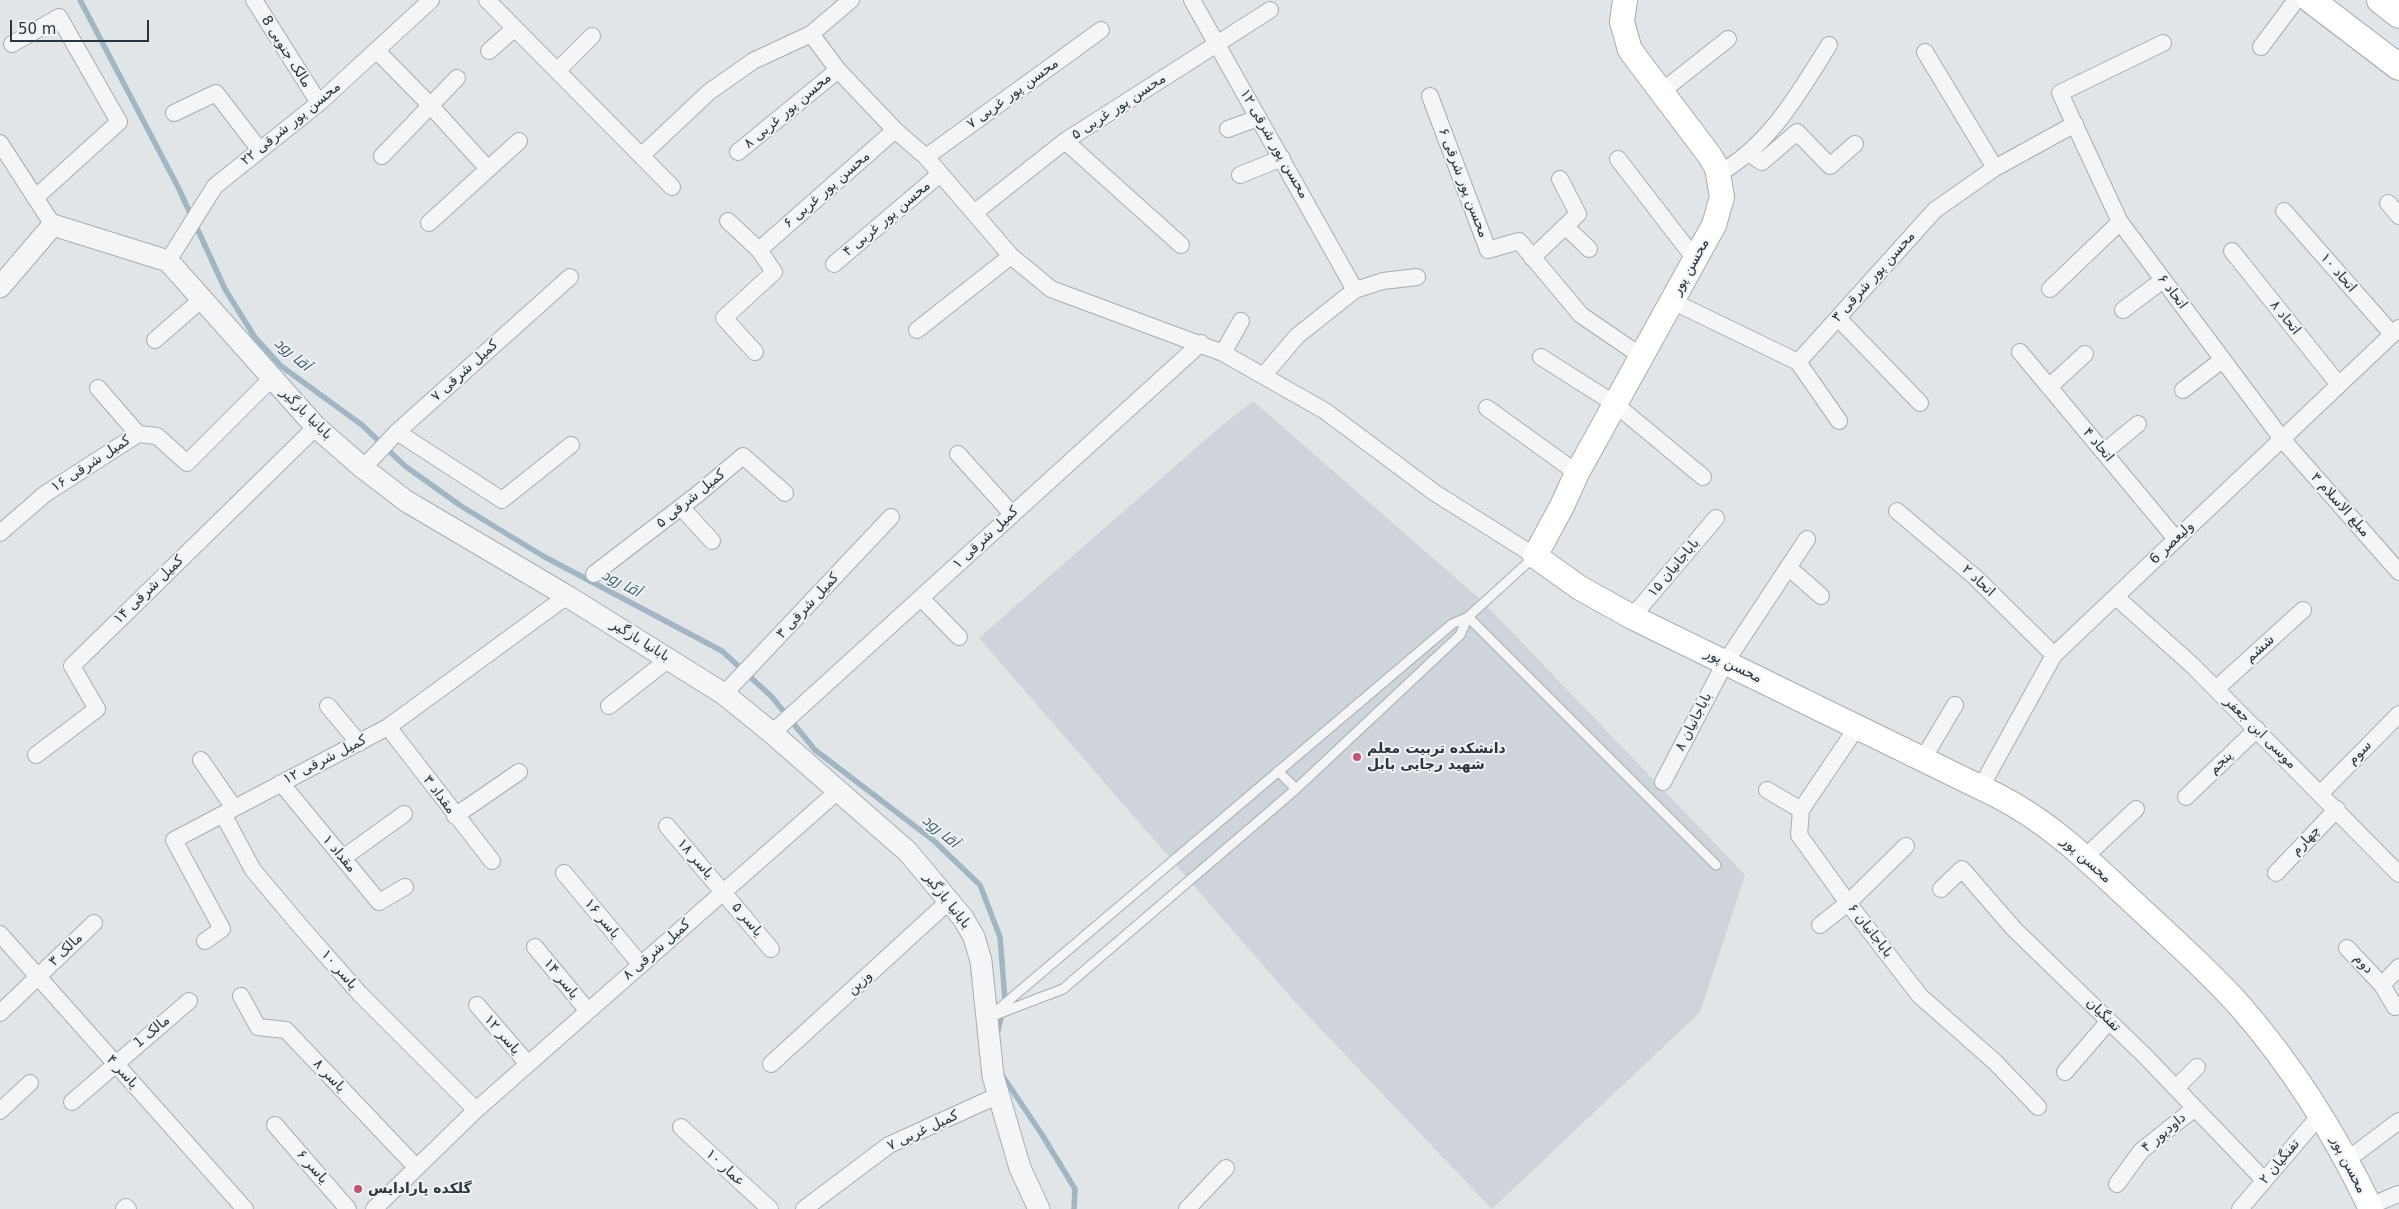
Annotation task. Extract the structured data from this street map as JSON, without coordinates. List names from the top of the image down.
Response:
{
  "streets": {
    "main road": ["محسن پور"],
    "street": [
      "مالک جنوبی 8",
      "محسن پور غربی ۷",
      "محسن پور غربی ۵",
      "محسن پور غربی ۸",
      "محسن پور شرقی ۲۲",
      "محسن پور شرقی ۱۲",
      "محسن پور شرقی ۶",
      "محسن پور غربی ۶",
      "محسن پور غربی ۴",
      "اتحاد ۱۰",
      "محسن پور شرقی ۳",
      "اتحاد ۶",
      "اتحاد ۸",
      "کمیل شرقی ۷",
      "بابانیا بازگیر",
      "اتحاد ۴",
      "کمیل شرقی ۱۶",
      "کمیل شرقی ۵",
      "مبلغ الاسلام ۳",
      "کمیل شرقی ۱",
      "ولیعصر 6",
      "باباجانیان ۱۵",
      "اتحاد ۲",
      "کمیل شرقی ۱۴",
      "کمیل شرقی ۳",
      "ششم",
      "باباجانیان ۸",
      "موسی ابن جعفر",
      "سوم",
      "کمیل شرقی ۱۲",
      "پنجم",
      "مقداد ۳",
      "چهارم",
      "مقداد ۱",
      "یاسر ۱۸",
      "یاسر ۱۶",
      "یاسر ۵",
      "باباجانیان ۶",
      "مالک ۳",
      "کمیل شرقی ۸",
      "دوم",
      "یاسر ۱۰",
      "یاسر ۱۴",
      "وزین",
      "تفنگیان",
      "مالک 1",
      "یاسر ۱۲",
      "یاسر ۴",
      "یاسر ۸",
      "کمیل غربی ۷",
      "داودپور ۴",
      "تفنگیان ۲",
      "یاسر ۶",
      "عمار ۱۰"
    ]
  },
  "crossings": [
    ["مالک جنوبی 8", "محسن پور شرقی ۲۲"],
    ["محسن پور غربی ۵", "محسن پور شرقی ۱۲"],
    ["محسن پور شرقی ۲۲", "بابانیا بازگیر"],
    ["محسن پور شرقی ۶", "محسن پور"],
    ["محسن پور", "ولیعصر 6"],
    ["محسن پور", "باباجانیان ۱۵"],
    ["محسن پور", "باباجانیان ۸"],
    ["محسن پور", "باباجانیان ۶"],
    ["محسن پور", "تفنگیان ۲"],
    ["اتحاد ۱۰", "ولیعصر 6"],
    ["محسن پور شرقی ۳", "اتحاد ۶"],
    ["اتحاد ۶", "مبلغ الاسلام ۳"],
    ["اتحاد ۶", "ولیعصر 6"],
    ["اتحاد ۸", "ولیعصر 6"],
    ["کمیل شرقی ۷", "بابانیا بازگیر"],
    ["بابانیا بازگیر", "کمیل شرقی ۱۶"],
    ["بابانیا بازگیر", "کمیل شرقی ۱"],
    ["بابانیا بازگیر", "کمیل شرقی ۱۴"],
    ["بابانیا بازگیر", "کمیل شرقی ۳"],
    ["بابانیا بازگیر", "کمیل شرقی ۱۲"],
    ["بابانیا بازگیر", "کمیل شرقی ۸"],
    ["بابانیا بازگیر", "وزین"],
    ["بابانیا بازگیر", "کمیل غربی ۷"],
    ["اتحاد ۴", "ولیعصر 6"],
    ["مبلغ الاسلام ۳", "ولیعصر 6"],
    ["ولیعصر 6", "اتحاد ۲"],
    ["ولیعصر 6", "موسی ابن جعفر"],
    ["ششم", "موسی ابن جعفر"],
    ["موسی ابن جعفر", "سوم"],
    ["موسی ابن جعفر", "پنجم"],
    ["موسی ابن جعفر", "چهارم"],
    ["کمیل شرقی ۱۲", "مقداد ۳"],
    ["کمیل شرقی ۱۲", "مقداد ۱"],
    ["کمیل شرقی ۱۲", "یاسر ۱۰"],
    ["یاسر ۱۸", "یاسر ۵"],
    ["یاسر ۱۸", "کمیل شرقی ۸"],
    ["یاسر ۱۶", "کمیل شرقی ۸"],
    ["یاسر ۵", "کمیل شرقی ۸"],
    ["مالک ۳", "یاسر ۴"],
    ["کمیل شرقی ۸", "یاسر ۱۰"],
    ["کمیل شرقی ۸", "یاسر ۱۴"],
    ["کمیل شرقی ۸", "یاسر ۱۲"],
    ["کمیل شرقی ۸", "یاسر ۸"],
    ["تفنگیان", "داودپور ۴"],
    ["تفنگیان", "تفنگیان ۲"],
    ["مالک 1", "یاسر ۴"]
  ],
  "water": ["آقا رود"],
  "places": ["دانشکده تربیت معلم شهید رجایی بابل", "گلکده پارادایس"],
  "scale_bar": "50 m"
}
